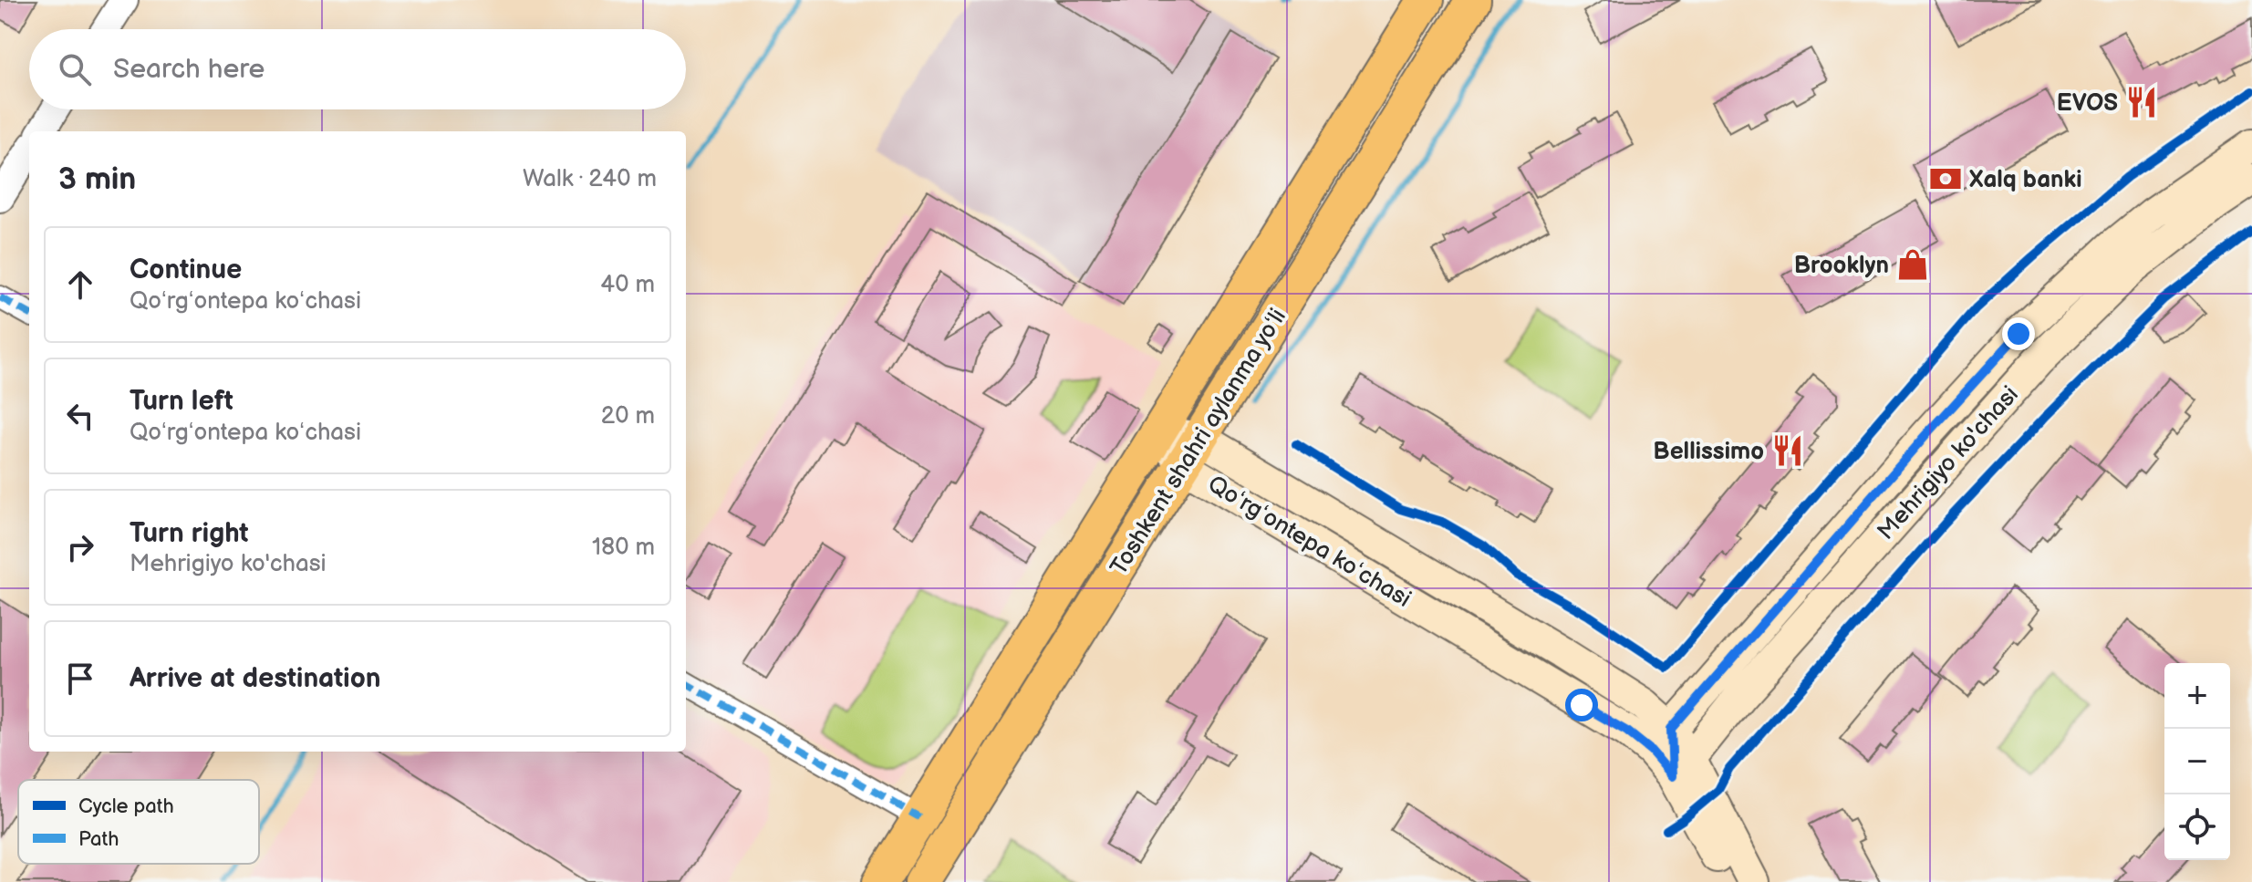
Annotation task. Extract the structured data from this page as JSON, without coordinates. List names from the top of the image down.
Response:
{
  "streets": {
    "highway": ["Toshkent shahri aylanma yoʻli"],
    "main road": ["Mehrigiyo ko'chasi", "Qoʻrgʻontepa koʻchasi"]
  },
  "crossings": [
    ["Toshkent shahri aylanma yoʻli", "Qoʻrgʻontepa koʻchasi"],
    ["Mehrigiyo ko'chasi", "Qoʻrgʻontepa koʻchasi"]
  ],
  "places": {
    "restaurant": ["EVOS", "Bellissimo"],
    "bank": ["Xalq banki"],
    "shop": ["Brooklyn"]
  },
  "legend": ["Cycle path", "Path"],
  "page": {
    "search": "Search here",
    "heading": ["3 min", "Walk · 240 m"],
    "list": [
      ["Continue", "Qoʻrgʻontepa koʻchasi", "40 m"],
      ["Turn left", "Qoʻrgʻontepa koʻchasi", "20 m"],
      ["Turn right", "Mehrigiyo ko'chasi", "180 m"],
      "Arrive at destination"
    ],
    "map_buttons": ["+", "−"]
  }
}
